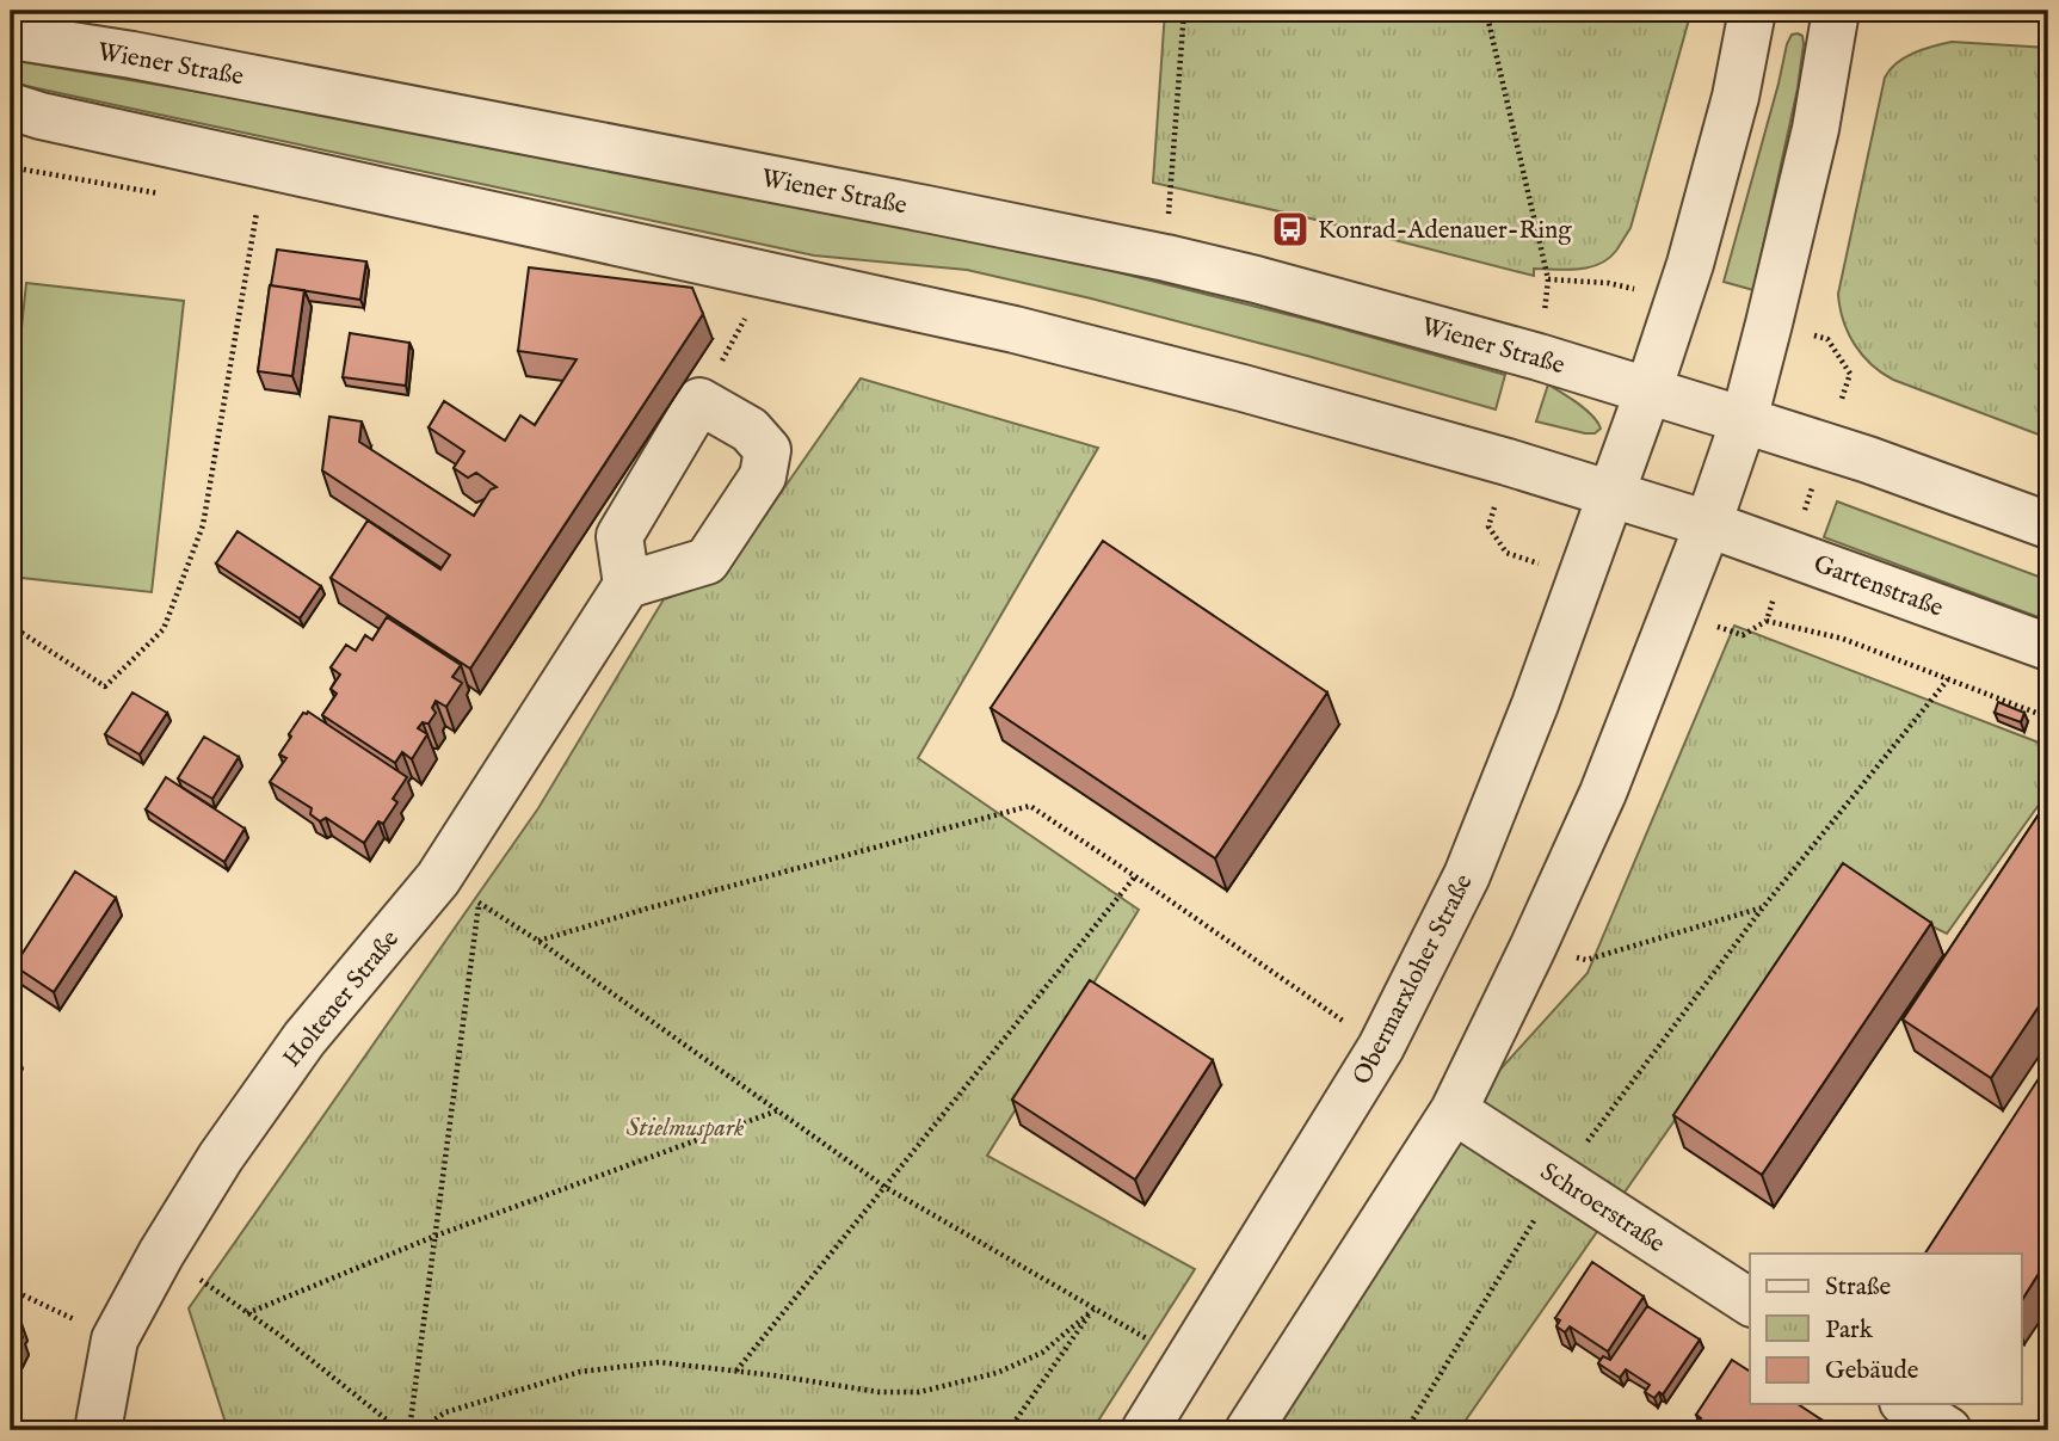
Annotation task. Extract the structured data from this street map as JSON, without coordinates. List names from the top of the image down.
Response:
{
  "streets": {
    "street": [
      "Wiener Straße",
      "Gartenstraße",
      "Obermarxloher Straße",
      "Holtener Straße",
      "Schroerstraße"
    ]
  },
  "crossings": [
    ["Wiener Straße", "Obermarxloher Straße"],
    ["Gartenstraße", "Obermarxloher Straße"]
  ],
  "parks": ["Stielmuspark"],
  "places": {
    "bus stop": ["Konrad-Adenauer-Ring"]
  },
  "legend": ["Straße", "Park", "Gebäude"]
}
